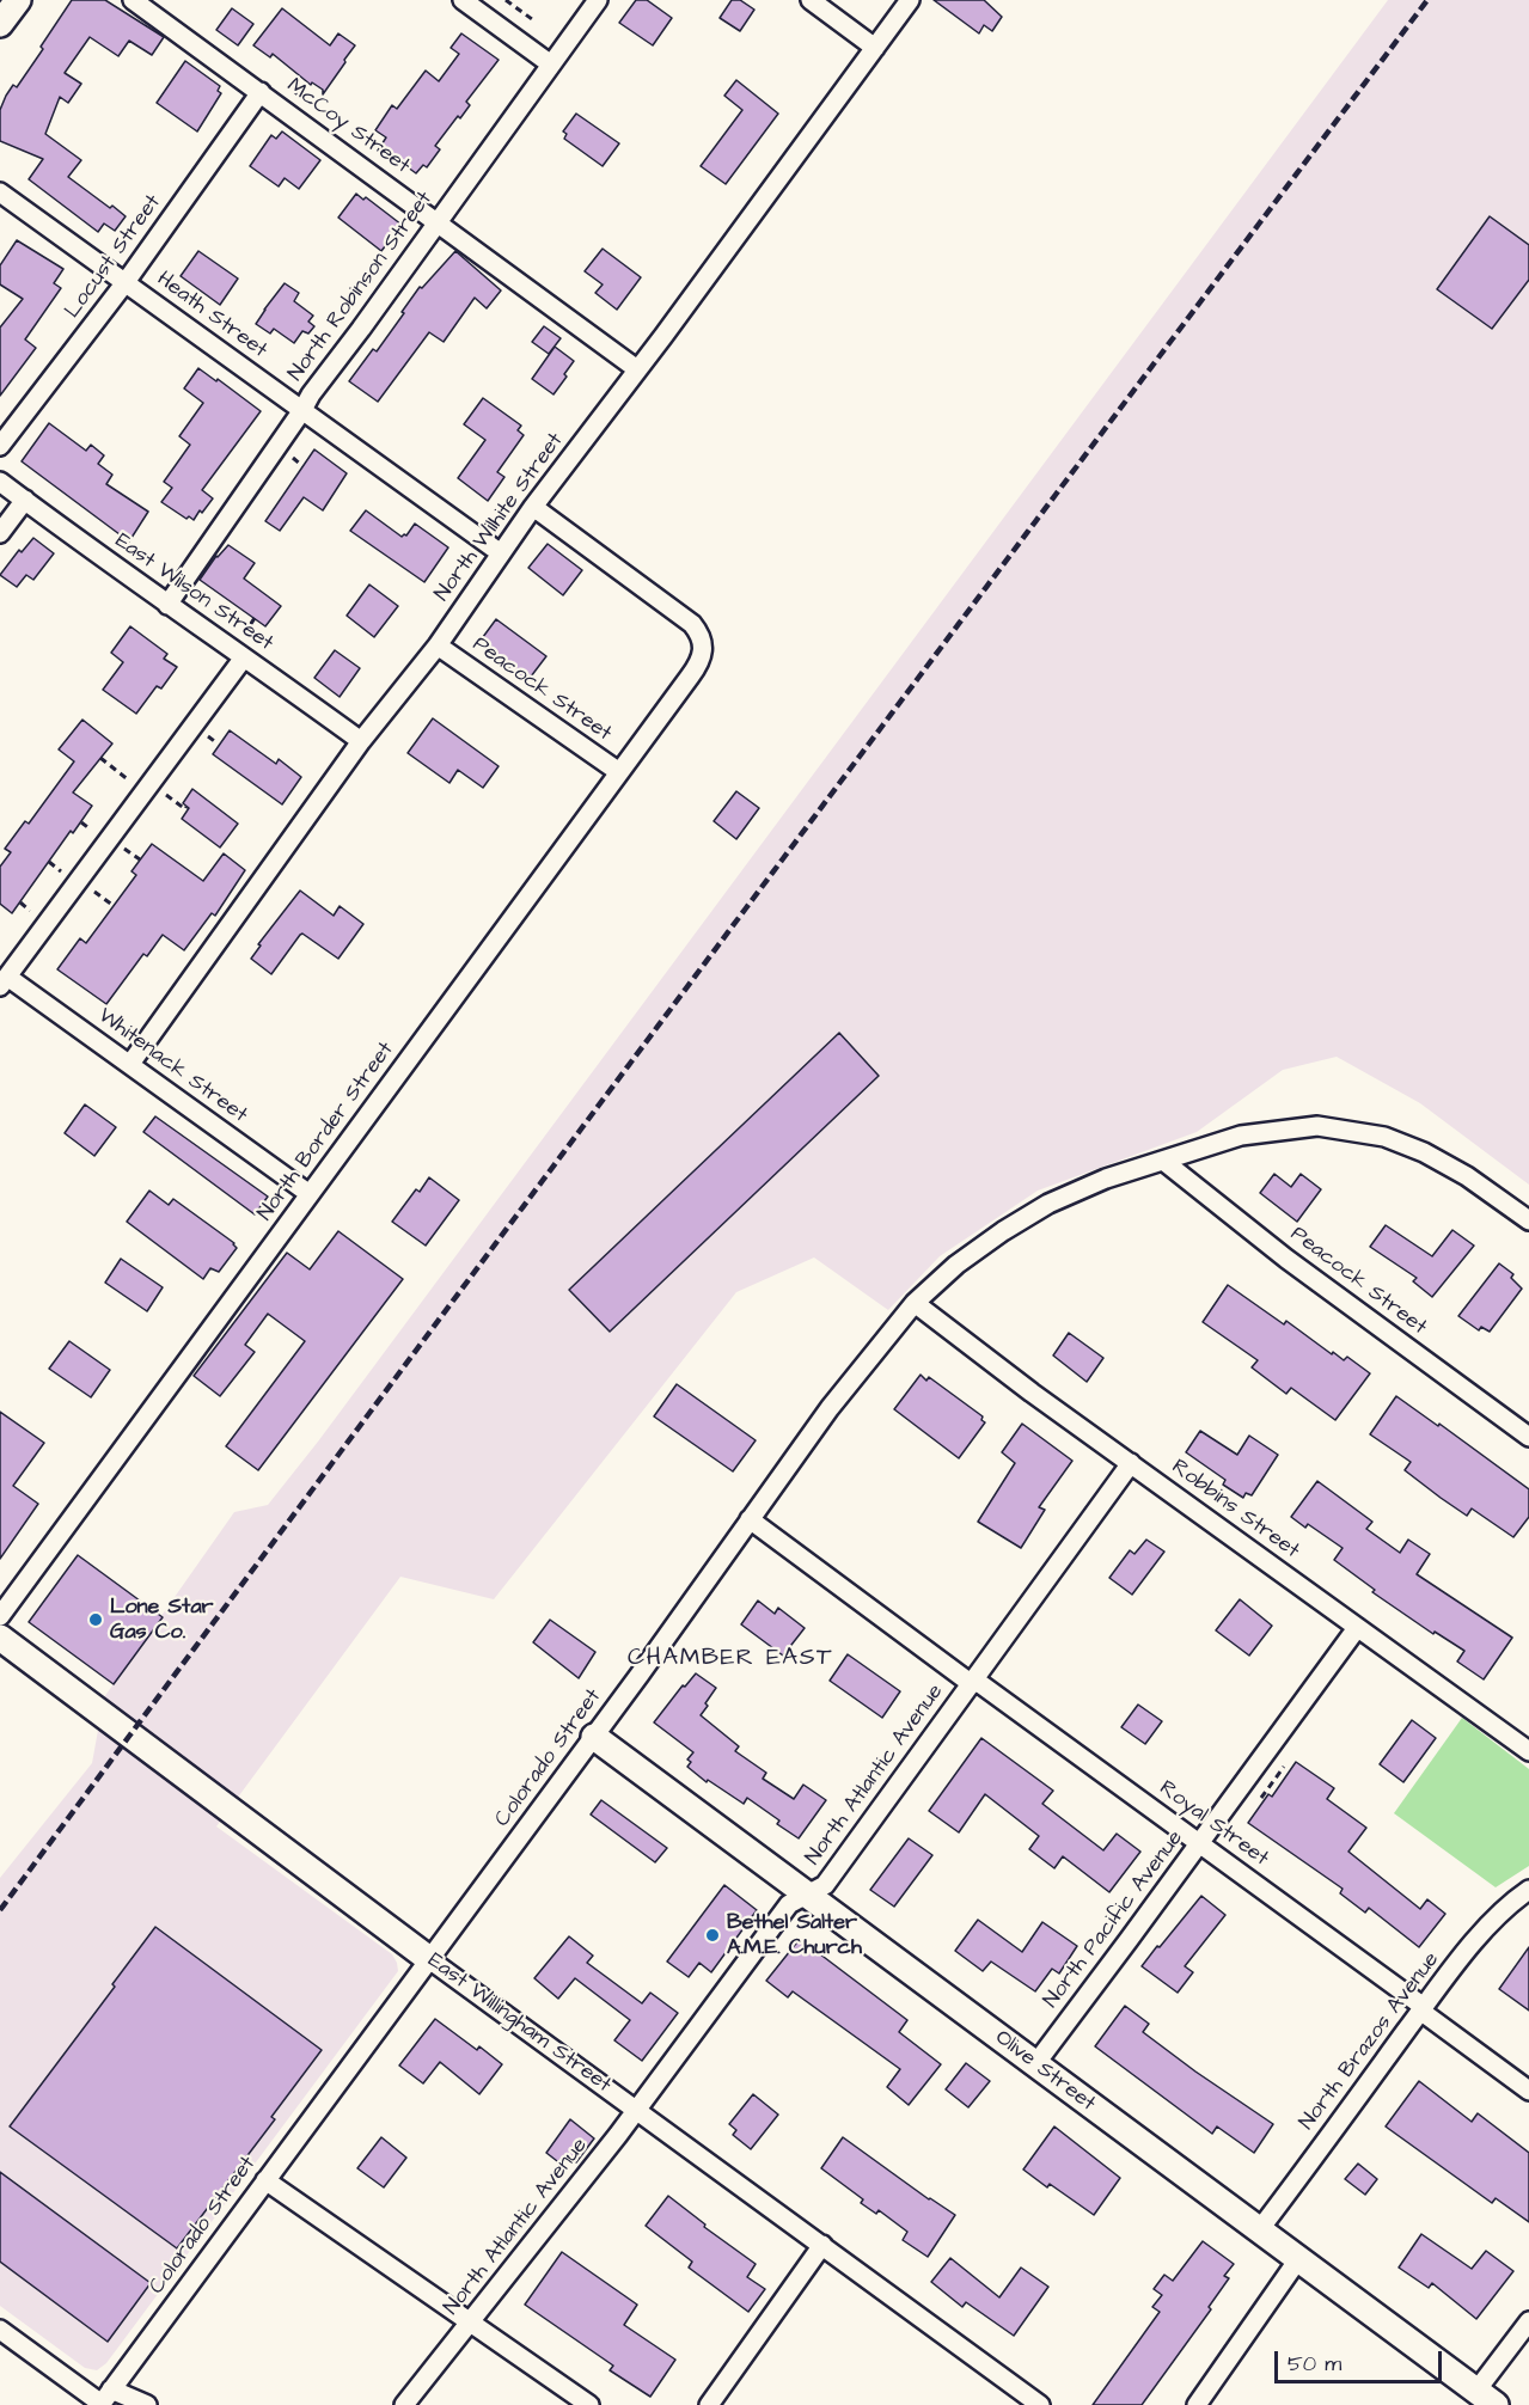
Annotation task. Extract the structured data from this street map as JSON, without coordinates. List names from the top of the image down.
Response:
{
  "streets": {
    "street": [
      "McCoy Street",
      "Locust Street",
      "North Robinson Street",
      "Heath Street",
      "North Wilhite Street",
      "East Wilson Street",
      "Peacock Street",
      "Whitenack Street",
      "North Border Street",
      "Robbins Street",
      "Colorado Street",
      "North Atlantic Avenue",
      "Royal Street",
      "North Pacific Avenue",
      "East Willingham Street",
      "North Brazos Avenue",
      "Olive Street"
    ]
  },
  "crossings": [
    ["McCoy Street", "Locust Street"],
    ["McCoy Street", "North Robinson Street"],
    ["McCoy Street", "North Wilhite Street"],
    ["Locust Street", "Heath Street"],
    ["North Robinson Street", "Heath Street"],
    ["North Robinson Street", "East Wilson Street"],
    ["Heath Street", "North Wilhite Street"],
    ["North Wilhite Street", "East Wilson Street"],
    ["North Wilhite Street", "Peacock Street"],
    ["North Wilhite Street", "Whitenack Street"],
    ["North Wilhite Street", "North Border Street"],
    ["Peacock Street", "North Border Street"],
    ["Peacock Street", "Colorado Street"],
    ["Whitenack Street", "North Border Street"],
    ["Robbins Street", "Colorado Street"],
    ["Robbins Street", "North Atlantic Avenue"],
    ["Robbins Street", "North Pacific Avenue"],
    ["Colorado Street", "Royal Street"],
    ["Colorado Street", "East Willingham Street"],
    ["Colorado Street", "Olive Street"],
    ["North Atlantic Avenue", "Royal Street"],
    ["North Atlantic Avenue", "East Willingham Street"],
    ["North Atlantic Avenue", "Olive Street"],
    ["Royal Street", "North Pacific Avenue"],
    ["Royal Street", "North Brazos Avenue"],
    ["North Pacific Avenue", "Olive Street"],
    ["North Brazos Avenue", "Olive Street"]
  ],
  "districts": ["CHAMBER EAST"],
  "places": ["Lone Star Gas Co.", "Bethel Salter A.M.E. Church"],
  "scale_bar": "50 m"
}
